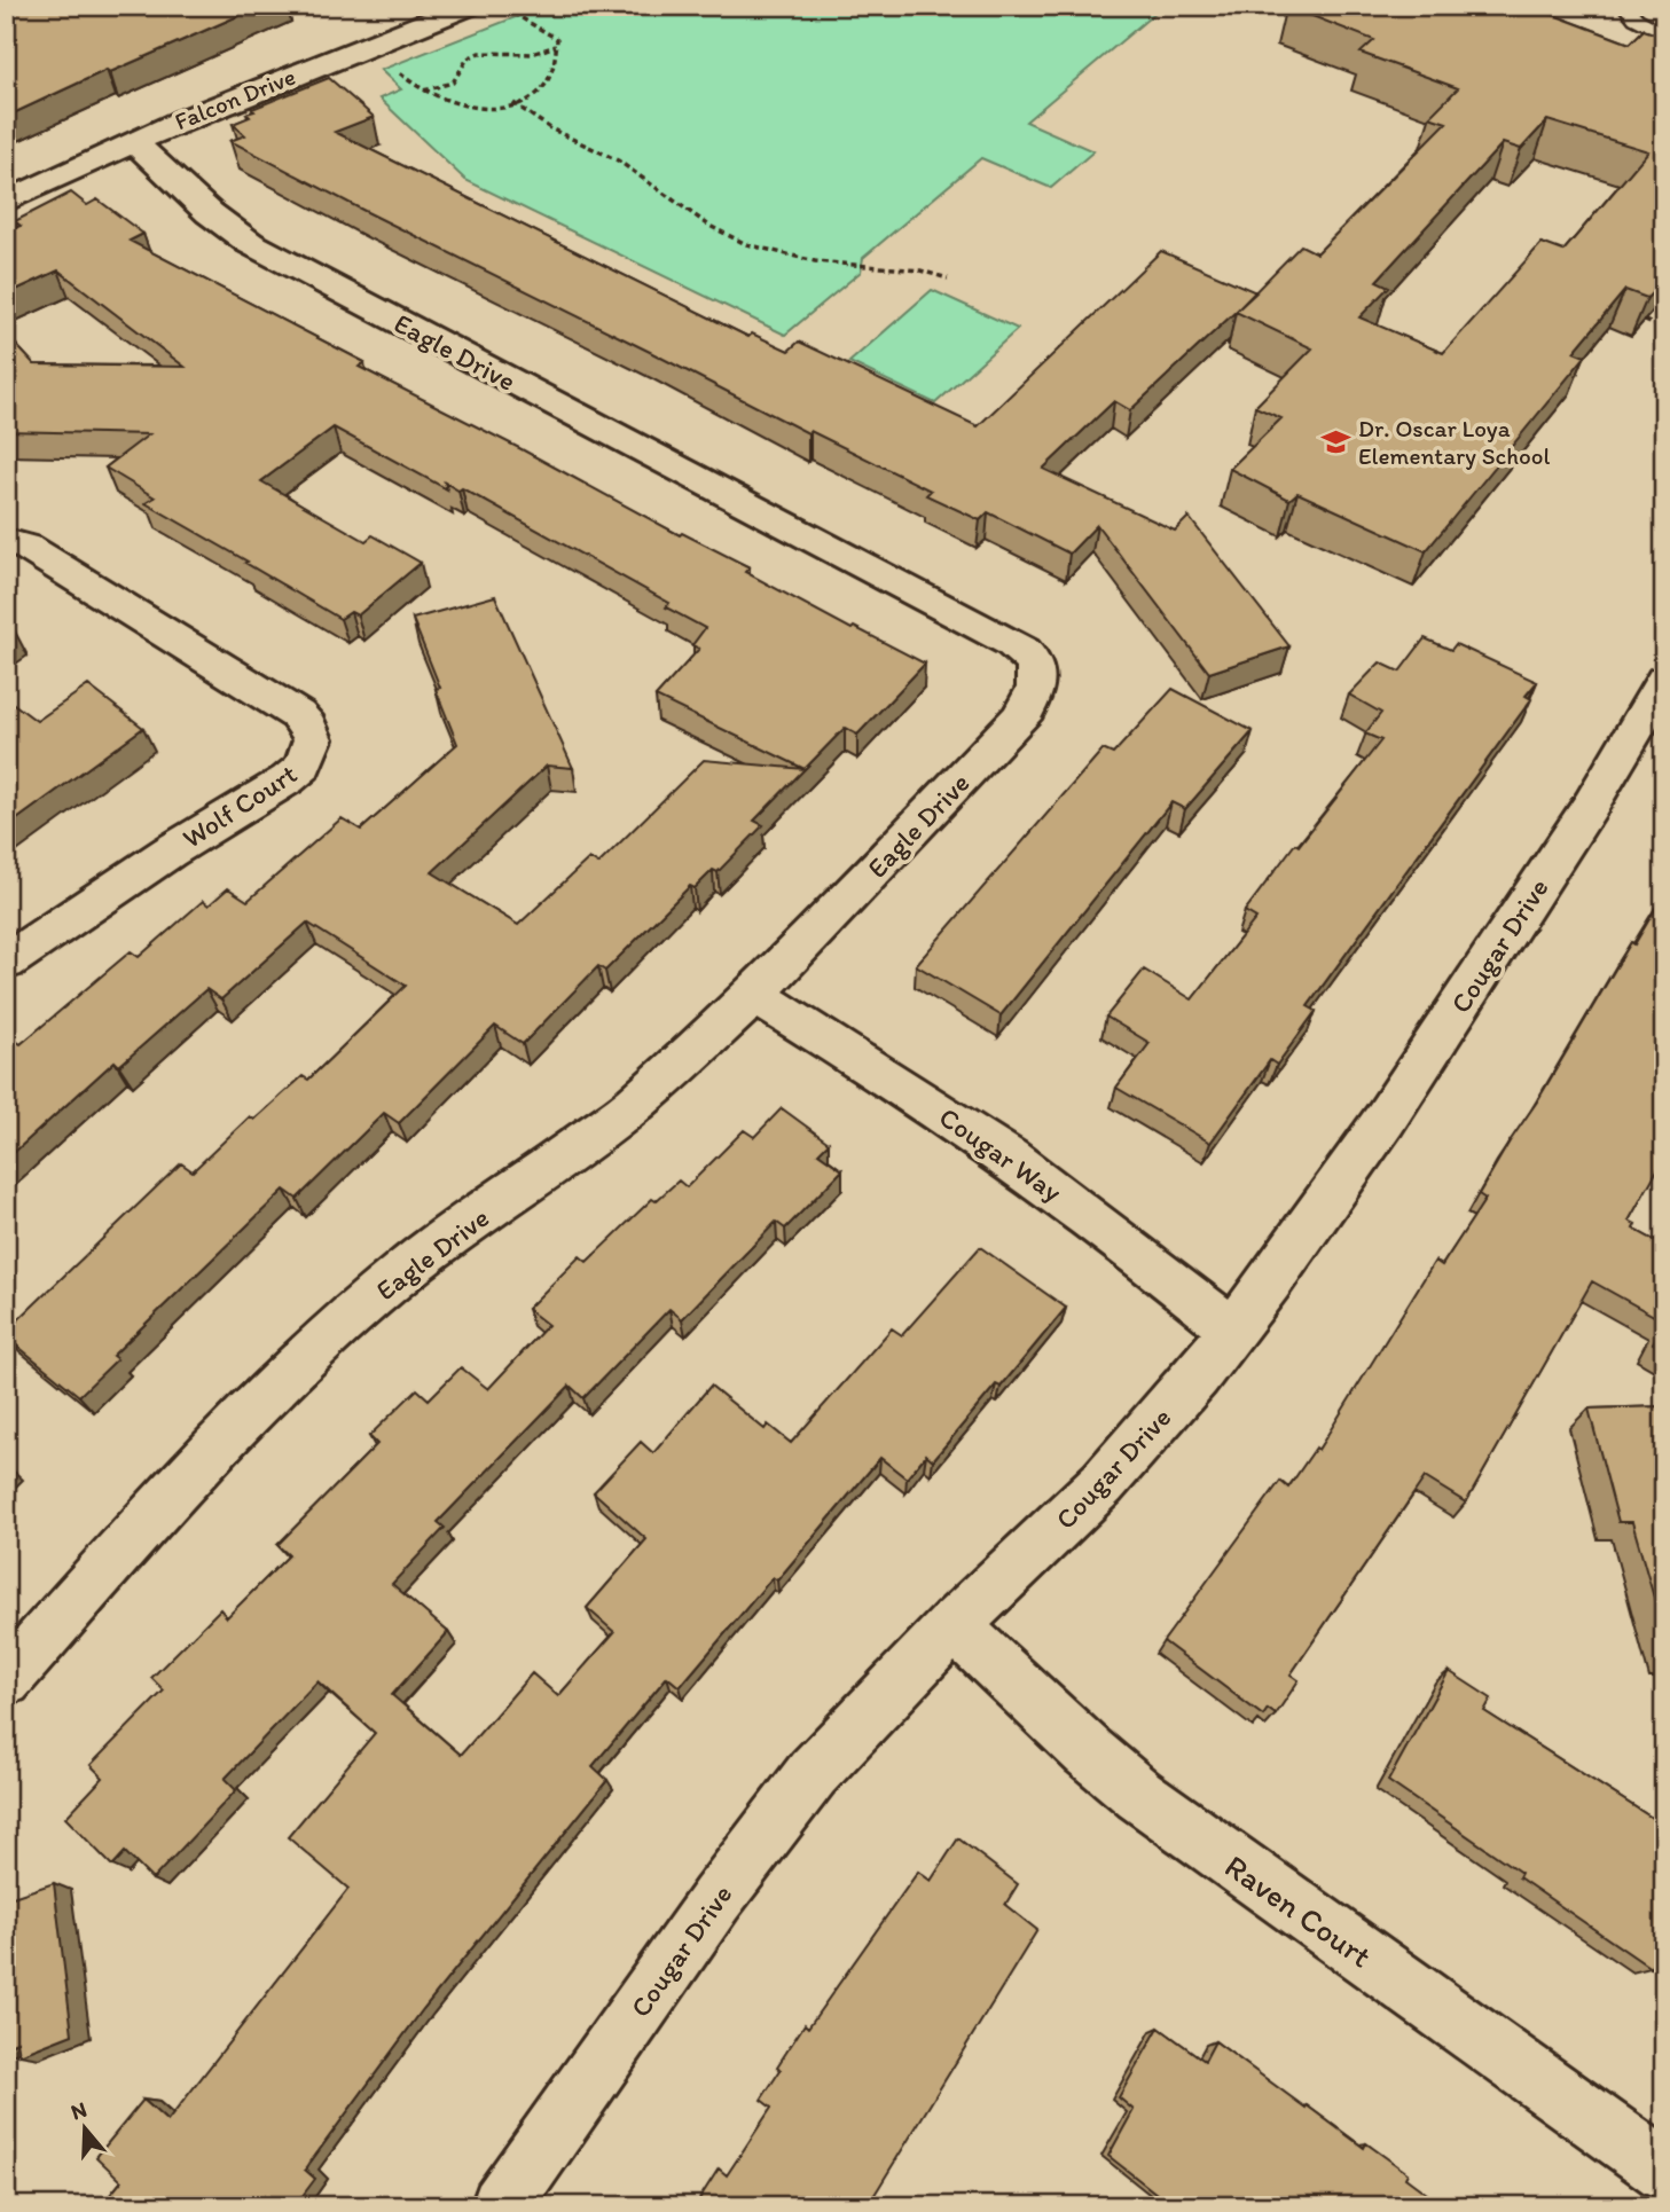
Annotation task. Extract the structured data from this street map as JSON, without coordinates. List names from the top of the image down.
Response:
{
  "streets": {
    "street": [
      "Falcon Drive",
      "Eagle Drive",
      "Wolf Court",
      "Cougar Drive",
      "Cougar Way",
      "Raven Court"
    ]
  },
  "crossings": [
    ["Falcon Drive", "Eagle Drive"],
    ["Eagle Drive", "Cougar Way"],
    ["Cougar Drive", "Cougar Way"],
    ["Cougar Drive", "Raven Court"]
  ],
  "places": {
    "school or university": ["Dr. Oscar Loya Elementary School"]
  },
  "north": "top"
}
